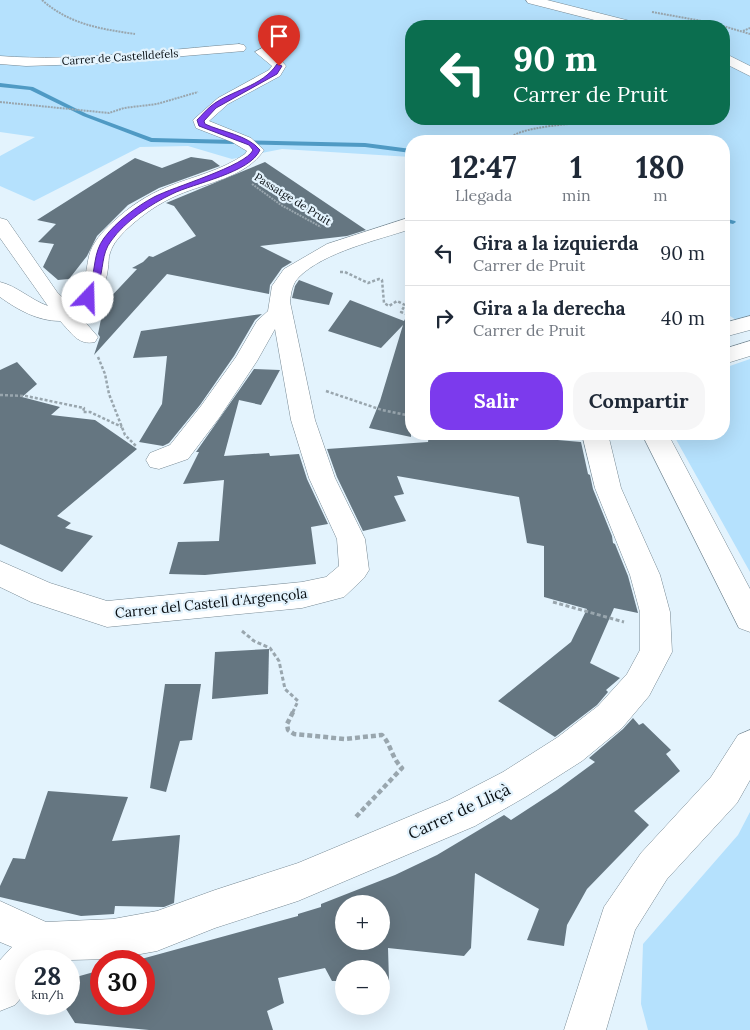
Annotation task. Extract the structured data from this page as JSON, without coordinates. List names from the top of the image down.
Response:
{
  "streets": {
    "street": ["Carrer de Castelldefels", "Carrer del Castell d'Argençola", "Carrer de Lliçà"],
    "path": ["Passatge de Pruit"]
  },
  "crossings": [
    ["Carrer de Castelldefels", "Passatge de Pruit"]
  ],
  "page": {
    "turn": ["90 m", "Carrer de Pruit"],
    "eta": [
      "12:47",
      "Llegada",
      "1",
      "min",
      "180",
      "m"
    ],
    "list": [
      {
        "name": "Gira a la izquierda",
        "note": "Carrer de Pruit",
        "value": "90 m"
      },
      {
        "name": "Gira a la derecha",
        "note": "Carrer de Pruit",
        "value": "40 m"
      }
    ],
    "buttons": ["Salir", "Compartir"],
    "map_buttons": ["+", "−"],
    "speed": "28 km/h",
    "limit": "30"
  }
}
